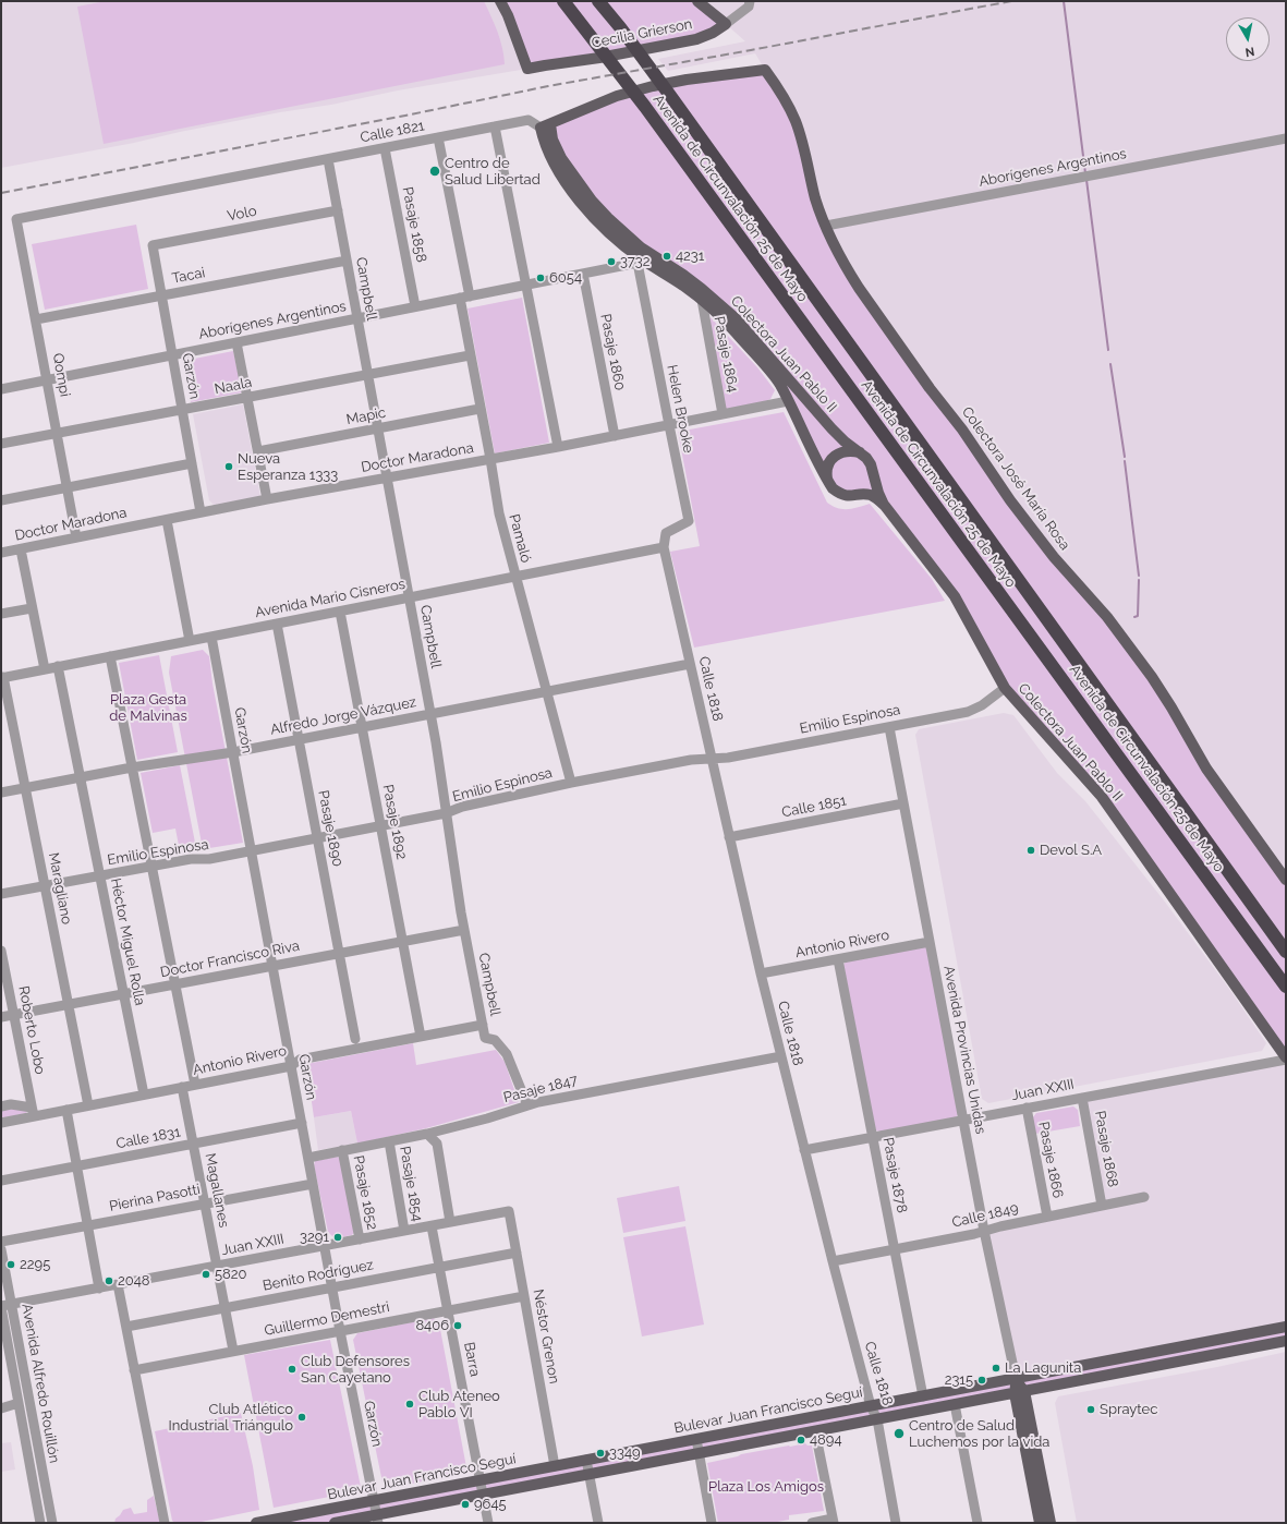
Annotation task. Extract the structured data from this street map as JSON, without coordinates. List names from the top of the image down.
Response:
{
  "streets": {
    "highway": ["Avenida de Circunvalación 25 de Mayo"],
    "main road": [
      "Cecilia Grierson",
      "Colectora Juan Pablo II",
      "Colectora José María Rosa",
      "Avenida Provincias Unidas",
      "Bulevar Juan Francisco Seguí"
    ],
    "street": [
      "Calle 1821",
      "Aborígenes Argentinos",
      "Volo",
      "Pasaje 1858",
      "Tacai",
      "Campbell",
      "Pasaje 1860",
      "Pasaje 1864",
      "Qompi",
      "Garzón",
      "Naala",
      "Helen Brooke",
      "Mapic",
      "Doctor Maradona",
      "Pamaló",
      "Avenida Mario Cisneros",
      "Calle 1818",
      "Alfredo Jorge Vázquez",
      "Emilio Espinosa",
      "Calle 1851",
      "Pasaje 1892",
      "Pasaje 1890",
      "Maragliano",
      "Héctor Miguel Rolla",
      "Antonio Rivero",
      "Doctor Francisco Riva",
      "Roberto Lobo",
      "Pasaje 1847",
      "Juan XXIII",
      "Calle 1831",
      "Pasaje 1868",
      "Pasaje 1866",
      "Pasaje 1878",
      "Pasaje 1854",
      "Magallanes",
      "Pasaje 1852",
      "Pierina Pasotti",
      "Calle 1849",
      "Benito Rodríguez",
      "Guillermo Demestri",
      "Néstor Grenon",
      "Barra",
      "Avenida Alfredo Rouillón"
    ]
  },
  "crossings": [
    ["Calle 1821", "Pasaje 1858"],
    ["Calle 1821", "Campbell"],
    ["Calle 1821", "Colectora Juan Pablo II"],
    ["Calle 1821", "Qompi"],
    ["Calle 1821", "Colectora José María Rosa"],
    ["Calle 1821", "Pamaló"],
    ["Aborígenes Argentinos", "Pasaje 1858"],
    ["Aborígenes Argentinos", "Campbell"],
    ["Aborígenes Argentinos", "Pasaje 1860"],
    ["Aborígenes Argentinos", "Colectora Juan Pablo II"],
    ["Aborígenes Argentinos", "Qompi"],
    ["Aborígenes Argentinos", "Garzón"],
    ["Aborígenes Argentinos", "Helen Brooke"],
    ["Aborígenes Argentinos", "Colectora José María Rosa"],
    ["Aborígenes Argentinos", "Pamaló"],
    ["Volo", "Campbell"],
    ["Volo", "Garzón"],
    ["Tacai", "Campbell"],
    ["Tacai", "Qompi"],
    ["Tacai", "Garzón"],
    ["Campbell", "Naala"],
    ["Campbell", "Mapic"],
    ["Campbell", "Doctor Maradona"],
    ["Campbell", "Avenida Mario Cisneros"],
    ["Campbell", "Alfredo Jorge Vázquez"],
    ["Campbell", "Emilio Espinosa"],
    ["Campbell", "Antonio Rivero"],
    ["Campbell", "Doctor Francisco Riva"],
    ["Campbell", "Pasaje 1847"],
    ["Pasaje 1860", "Doctor Maradona"],
    ["Pasaje 1864", "Colectora Juan Pablo II"],
    ["Pasaje 1864", "Doctor Maradona"],
    ["Colectora Juan Pablo II", "Helen Brooke"],
    ["Colectora Juan Pablo II", "Doctor Maradona"],
    ["Colectora Juan Pablo II", "Colectora José María Rosa"],
    ["Colectora Juan Pablo II", "Emilio Espinosa"],
    ["Colectora Juan Pablo II", "Juan XXIII"],
    ["Qompi", "Naala"],
    ["Qompi", "Doctor Maradona"],
    ["Garzón", "Naala"],
    ["Garzón", "Doctor Maradona"],
    ["Garzón", "Avenida Mario Cisneros"],
    ["Garzón", "Alfredo Jorge Vázquez"],
    ["Garzón", "Emilio Espinosa"],
    ["Garzón", "Antonio Rivero"],
    ["Garzón", "Doctor Francisco Riva"],
    ["Garzón", "Pasaje 1847"],
    ["Garzón", "Juan XXIII"],
    ["Garzón", "Calle 1831"],
    ["Garzón", "Pierina Pasotti"],
    ["Garzón", "Benito Rodríguez"],
    ["Garzón", "Guillermo Demestri"],
    ["Garzón", "Bulevar Juan Francisco Seguí"],
    ["Naala", "Pamaló"],
    ["Helen Brooke", "Doctor Maradona"],
    ["Helen Brooke", "Avenida Mario Cisneros"],
    ["Helen Brooke", "Calle 1818"],
    ["Mapic", "Pamaló"],
    ["Doctor Maradona", "Pamaló"],
    ["Pamaló", "Avenida Mario Cisneros"],
    ["Pamaló", "Alfredo Jorge Vázquez"],
    ["Pamaló", "Emilio Espinosa"],
    ["Avenida Mario Cisneros", "Calle 1818"],
    ["Avenida Mario Cisneros", "Pasaje 1892"],
    ["Avenida Mario Cisneros", "Pasaje 1890"],
    ["Avenida Mario Cisneros", "Maragliano"],
    ["Avenida Mario Cisneros", "Héctor Miguel Rolla"],
    ["Calle 1818", "Alfredo Jorge Vázquez"],
    ["Calle 1818", "Emilio Espinosa"],
    ["Calle 1818", "Calle 1851"],
    ["Calle 1818", "Antonio Rivero"],
    ["Calle 1818", "Pasaje 1847"],
    ["Calle 1818", "Juan XXIII"],
    ["Calle 1818", "Calle 1849"],
    ["Calle 1818", "Bulevar Juan Francisco Seguí"],
    ["Alfredo Jorge Vázquez", "Pasaje 1892"],
    ["Alfredo Jorge Vázquez", "Pasaje 1890"],
    ["Alfredo Jorge Vázquez", "Maragliano"],
    ["Alfredo Jorge Vázquez", "Héctor Miguel Rolla"],
    ["Emilio Espinosa", "Pasaje 1892"],
    ["Emilio Espinosa", "Pasaje 1890"],
    ["Emilio Espinosa", "Maragliano"],
    ["Emilio Espinosa", "Héctor Miguel Rolla"],
    ["Emilio Espinosa", "Avenida Provincias Unidas"],
    ["Calle 1851", "Avenida Provincias Unidas"],
    ["Pasaje 1892", "Antonio Rivero"],
    ["Pasaje 1892", "Doctor Francisco Riva"],
    ["Pasaje 1890", "Doctor Francisco Riva"],
    ["Maragliano", "Antonio Rivero"],
    ["Maragliano", "Doctor Francisco Riva"],
    ["Héctor Miguel Rolla", "Antonio Rivero"],
    ["Héctor Miguel Rolla", "Doctor Francisco Riva"],
    ["Antonio Rivero", "Roberto Lobo"],
    ["Antonio Rivero", "Avenida Provincias Unidas"],
    ["Antonio Rivero", "Pasaje 1878"],
    ["Antonio Rivero", "Magallanes"],
    ["Doctor Francisco Riva", "Roberto Lobo"],
    ["Avenida Provincias Unidas", "Juan XXIII"],
    ["Avenida Provincias Unidas", "Calle 1849"],
    ["Avenida Provincias Unidas", "Bulevar Juan Francisco Seguí"],
    ["Pasaje 1847", "Pasaje 1854"],
    ["Pasaje 1847", "Pasaje 1852"],
    ["Juan XXIII", "Pasaje 1868"],
    ["Juan XXIII", "Pasaje 1866"],
    ["Juan XXIII", "Pasaje 1878"],
    ["Juan XXIII", "Pasaje 1854"],
    ["Juan XXIII", "Magallanes"],
    ["Juan XXIII", "Pasaje 1852"],
    ["Juan XXIII", "Néstor Grenon"],
    ["Juan XXIII", "Barra"],
    ["Juan XXIII", "Avenida Alfredo Rouillón"],
    ["Calle 1831", "Magallanes"],
    ["Pasaje 1868", "Calle 1849"],
    ["Pasaje 1866", "Calle 1849"],
    ["Pasaje 1878", "Calle 1849"],
    ["Pasaje 1878", "Bulevar Juan Francisco Seguí"],
    ["Magallanes", "Pierina Pasotti"],
    ["Magallanes", "Benito Rodríguez"],
    ["Magallanes", "Guillermo Demestri"],
    ["Benito Rodríguez", "Néstor Grenon"],
    ["Benito Rodríguez", "Barra"],
    ["Guillermo Demestri", "Néstor Grenon"],
    ["Guillermo Demestri", "Barra"],
    ["Néstor Grenon", "Bulevar Juan Francisco Seguí"],
    ["Barra", "Bulevar Juan Francisco Seguí"]
  ],
  "parks": ["Plaza Gesta de Malvinas", "Plaza Los Amigos"],
  "places": [
    "Centro de Salud Libertad",
    "4231",
    "3732",
    "6054",
    "Nueva Esperanza 1333",
    "Devol S.A",
    "3291",
    "2295",
    "5820",
    "2048",
    "8406",
    "La Lagunita",
    "Club Defensores San Cayetano",
    "2315",
    "Club Ateneo Pablo VI",
    "Spraytec",
    "Club Atlético Industrial Triángulo",
    "Centro de Salud Luchemos por la vida",
    "4894",
    "3349",
    "9645"
  ],
  "north": "bottom"
}
